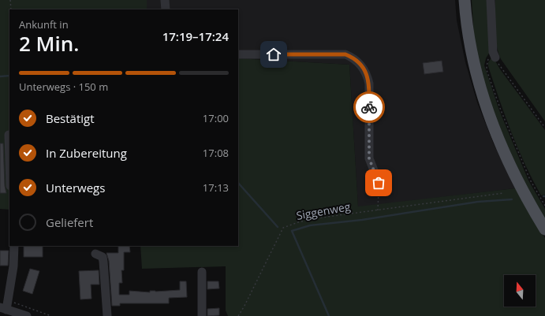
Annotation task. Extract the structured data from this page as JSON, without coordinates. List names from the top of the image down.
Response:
{
  "streets": {
    "path": ["Siggenweg"]
  },
  "north": "top",
  "page": {
    "heading": ["2 Min.", "Ankunft in", "17:19–17:24"],
    "bar": "Unterwegs · 150 m",
    "list": [
      ["Bestätigt", "17:00"],
      ["In Zubereitung", "17:08"],
      ["Unterwegs", "17:13"],
      "Geliefert"
    ]
  }
}
